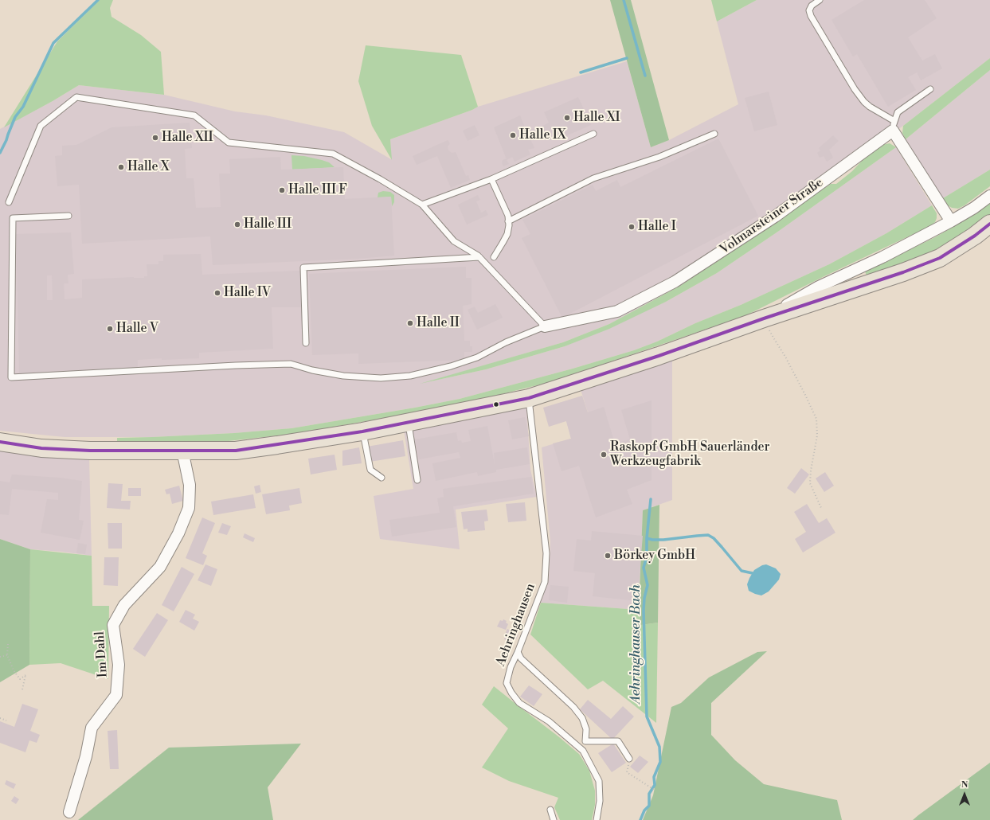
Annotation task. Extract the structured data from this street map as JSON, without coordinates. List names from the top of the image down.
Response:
{
  "streets": {
    "street": ["Volmarsteiner Straße", "Im Dahl"],
    "lane": ["Aehringhausen"]
  },
  "water": ["Aehringhauser Bach"],
  "places": [
    "Halle XI",
    "Halle IX",
    "Halle XII",
    "Halle X",
    "Halle III F",
    "Halle III",
    "Halle I",
    "Halle IV",
    "Halle II",
    "Halle V",
    "Raskopf GmbH Sauerländer Werkzeugfabrik",
    "Börkey GmbH"
  ],
  "north": "top"
}
